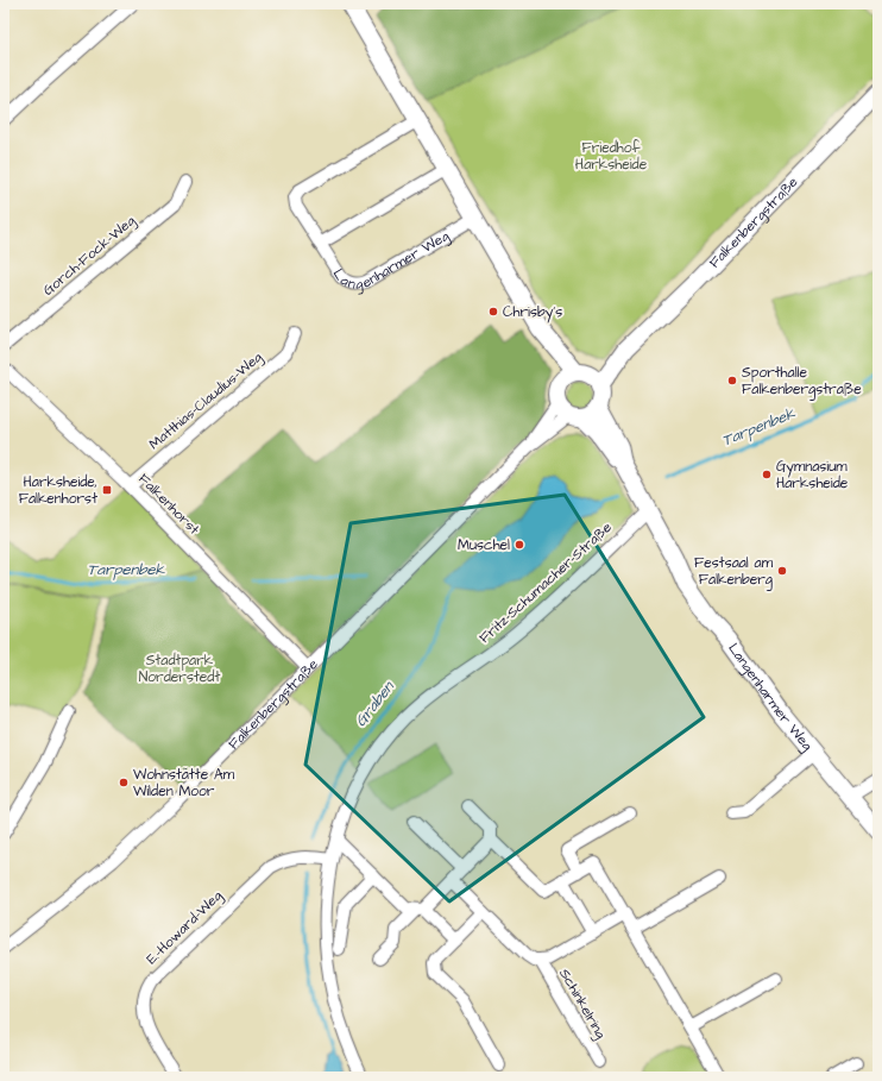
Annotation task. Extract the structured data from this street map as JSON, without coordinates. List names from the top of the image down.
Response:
{
  "streets": {
    "main road": ["Falkenbergstraße", "Langenharmer Weg"],
    "street": [
      "Gorch-Fock-Weg",
      "Matthias-Claudius-Weg",
      "Falkenhorst",
      "Fritz-Schumacher-Straße",
      "E.-Howard-Weg",
      "Schinkelring"
    ]
  },
  "crossings": [
    ["Falkenbergstraße", "Langenharmer Weg"],
    ["Falkenbergstraße", "Falkenhorst"],
    ["Langenharmer Weg", "Fritz-Schumacher-Straße"],
    ["Matthias-Claudius-Weg", "Falkenhorst"],
    ["Fritz-Schumacher-Straße", "E.-Howard-Weg"]
  ],
  "water": ["Tarpenbek", "Graben"],
  "parks": ["Friedhof Harksheide", "Stadtpark Norderstedt"],
  "places": {
    "other": [
      "Chrisby's",
      "Sporthalle Falkenbergstraße",
      "Gymnasium Harksheide",
      "Muschel",
      "Festsaal am Falkenberg",
      "Wohnstätte Am Wilden Moor"
    ],
    "transit": ["Harksheide, Falkenhorst"]
  }
}
